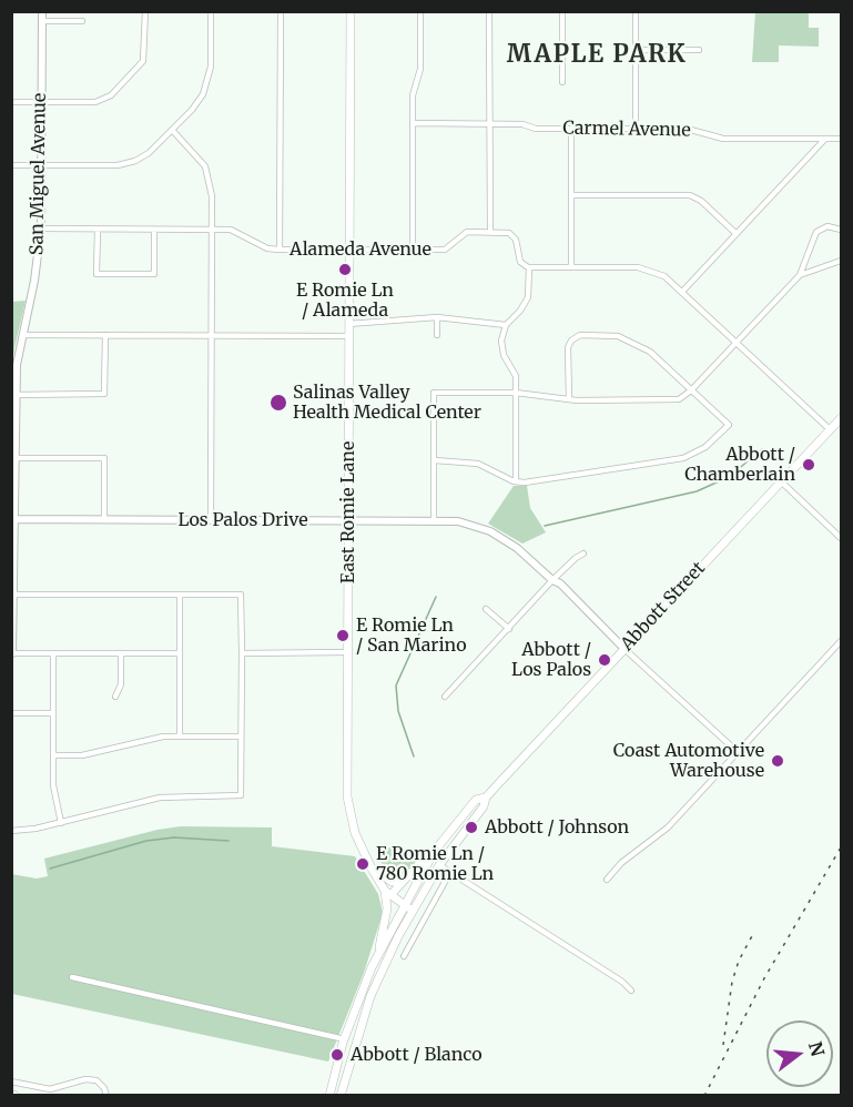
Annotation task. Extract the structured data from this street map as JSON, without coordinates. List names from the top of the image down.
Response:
{
  "streets": {
    "main road": ["East Romie Lane", "Abbott Street"],
    "street": [
      "Carmel Avenue",
      "San Miguel Avenue",
      "Alameda Avenue",
      "Los Palos Drive"
    ]
  },
  "crossings": [
    ["San Miguel Avenue", "Alameda Avenue"],
    ["San Miguel Avenue", "Los Palos Drive"],
    ["Alameda Avenue", "East Romie Lane"],
    ["East Romie Lane", "Los Palos Drive"],
    ["East Romie Lane", "Abbott Street"],
    ["Los Palos Drive", "Abbott Street"]
  ],
  "districts": ["MAPLE PARK"],
  "places": [
    "E Romie Ln / Alameda",
    "Salinas Valley Health Medical Center",
    "Abbott / Chamberlain",
    "E Romie Ln / San Marino",
    "Abbott / Los Palos",
    "Coast Automotive Warehouse",
    "Abbott / Johnson",
    "E Romie Ln / 780 Romie Ln",
    "Abbott / Blanco"
  ],
  "north": "right"
}
